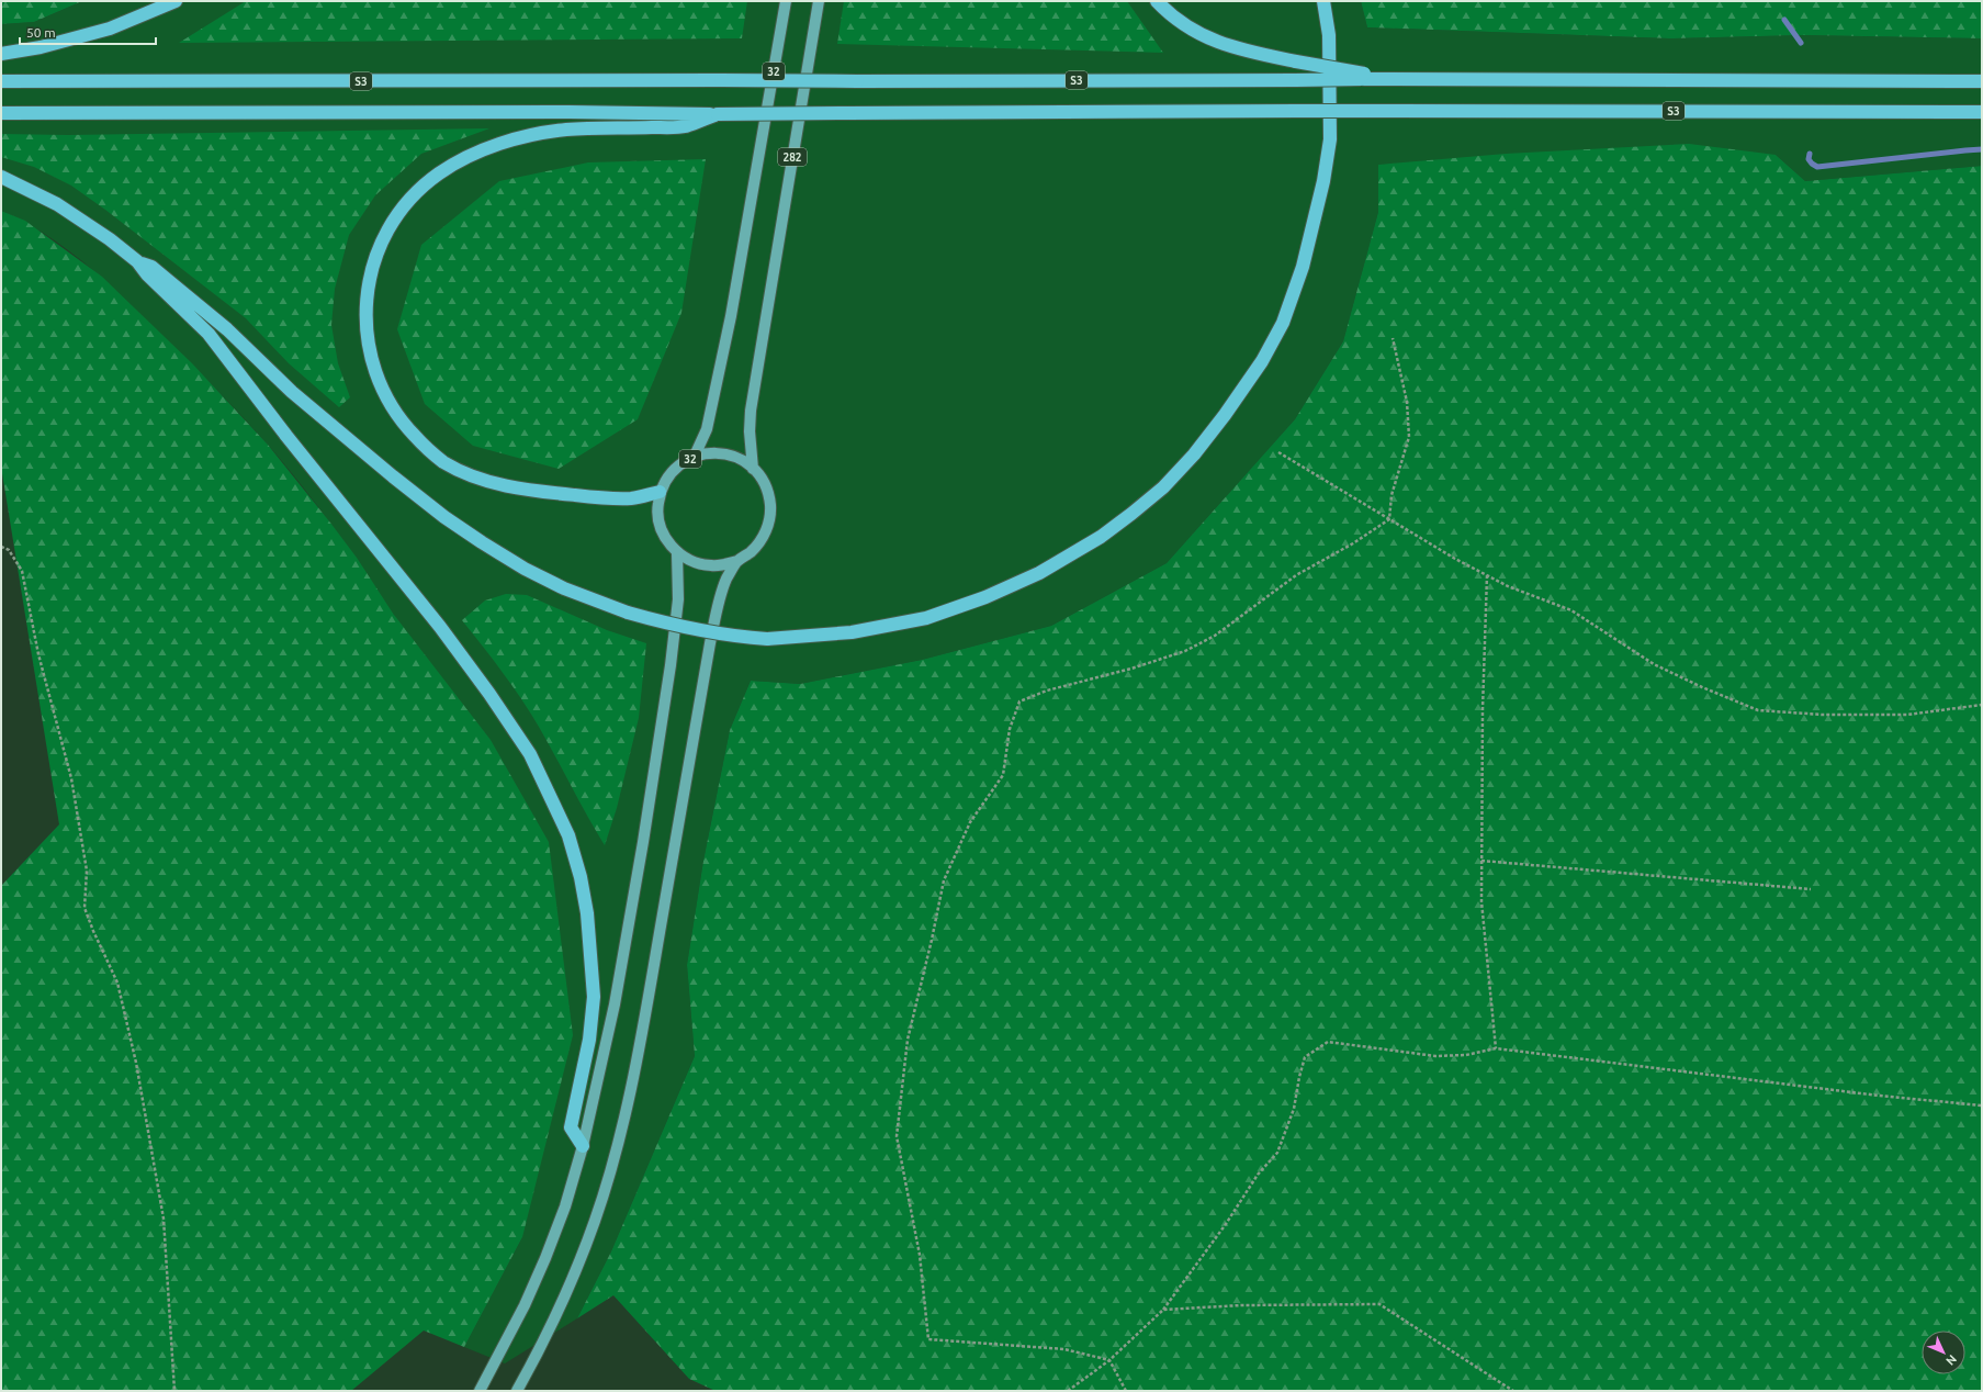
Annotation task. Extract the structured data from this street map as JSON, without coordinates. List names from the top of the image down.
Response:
{
  "streets": {
    "highway": ["S3"],
    "main road": ["32", "282"]
  },
  "crossings": [
    ["32", "282"]
  ],
  "scale_bar": "50 m",
  "north": "bottom right"
}
